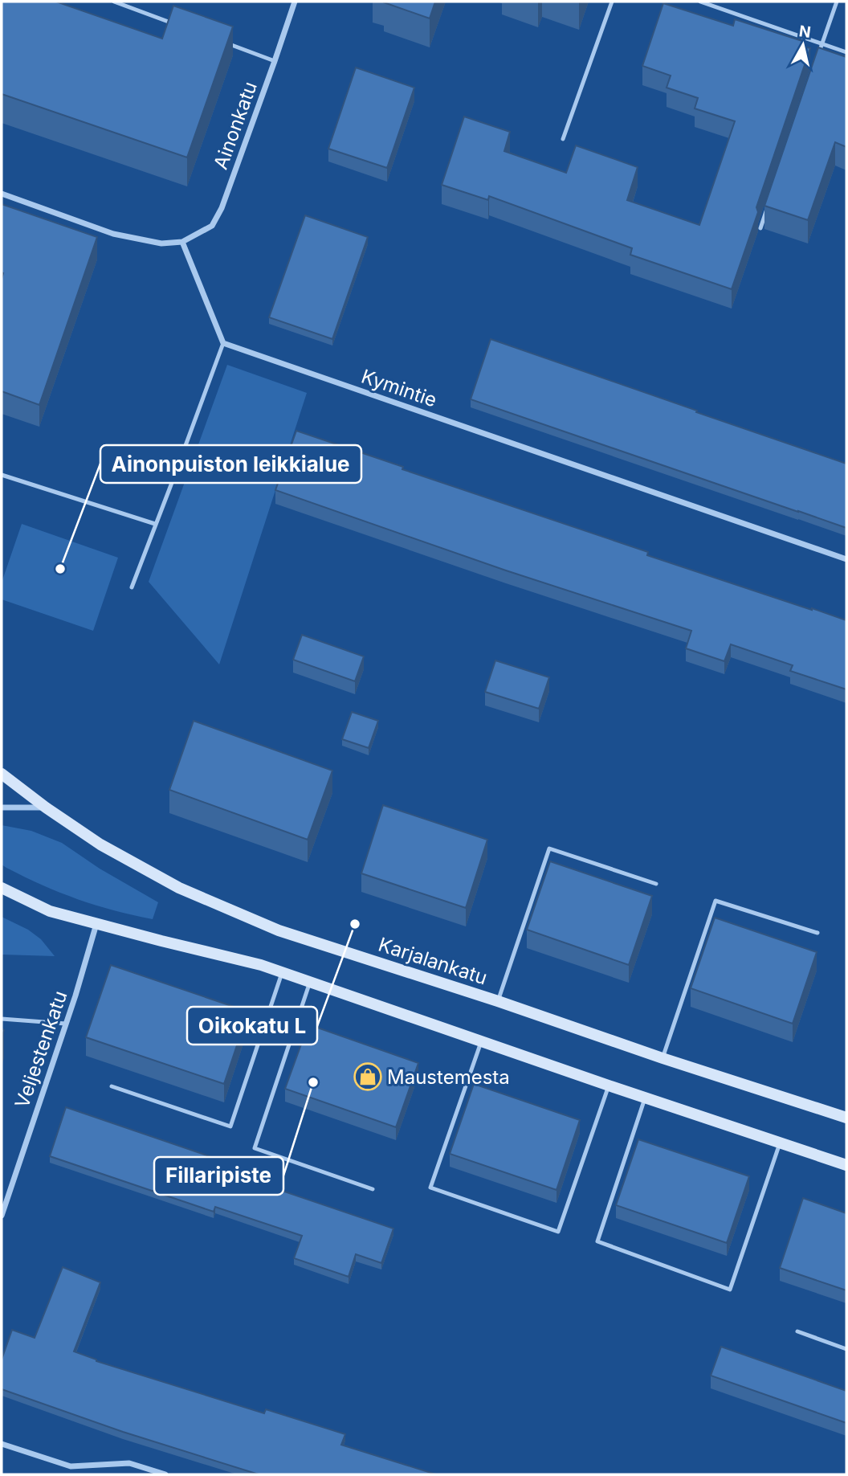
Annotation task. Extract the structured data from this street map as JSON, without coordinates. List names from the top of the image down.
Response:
{
  "streets": {
    "main road": ["Karjalankatu"],
    "street": ["Ainonkatu", "Kymintie", "Veljestenkatu"]
  },
  "places": {
    "other": ["Ainonpuiston leikkialue", "Oikokatu L", "Fillaripiste"],
    "shop": ["Maustemesta"]
  },
  "north": "top"
}
